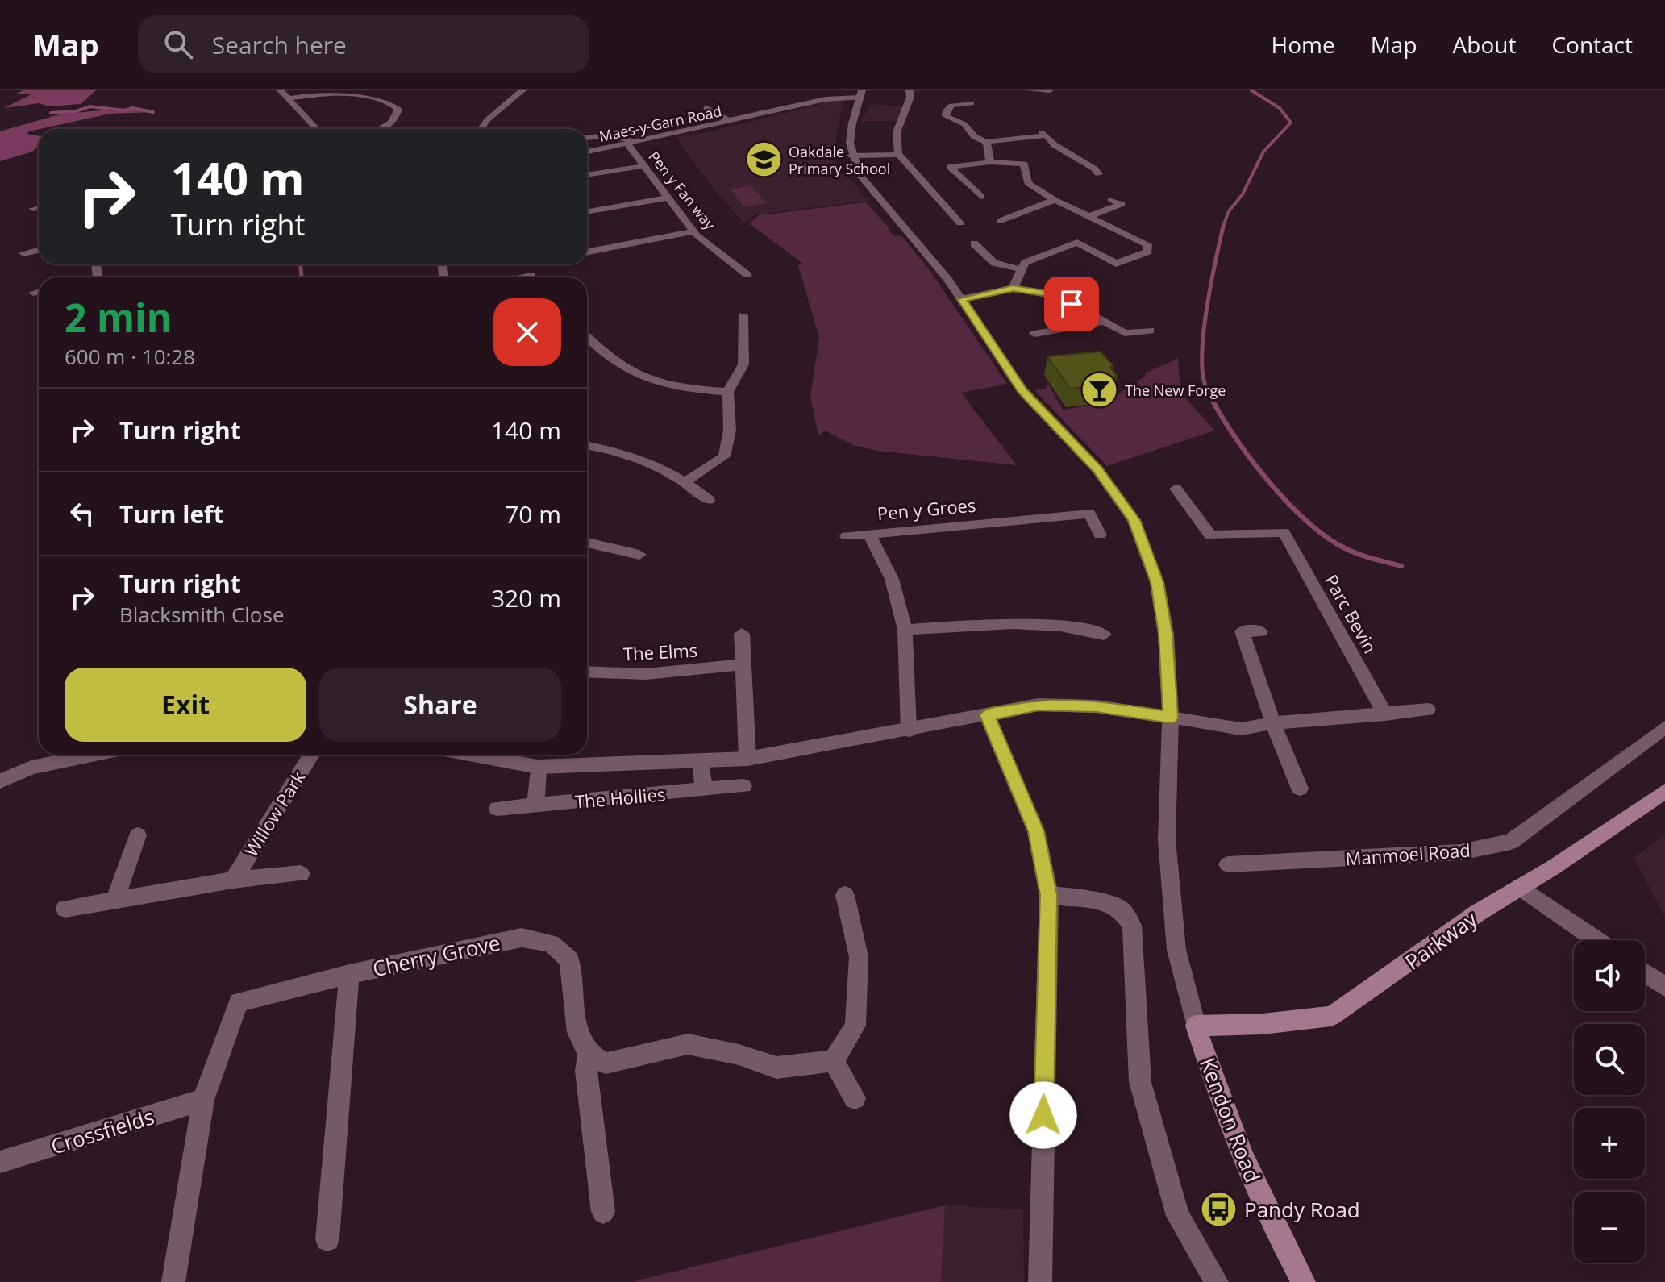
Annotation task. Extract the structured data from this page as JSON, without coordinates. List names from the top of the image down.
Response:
{
  "streets": {
    "main road": ["Parkway", "Kendon Road"],
    "street": [
      "Maes-y-Garn Road",
      "Pen y Fan way",
      "Pen y Groes",
      "Parc Bevin",
      "The Elms",
      "The Hollies",
      "Willow Park",
      "Manmoel Road",
      "Cherry Grove",
      "Crossfields"
    ]
  },
  "crossings": [
    ["Maes-y-Garn Road", "Pen y Fan way"],
    ["Parkway", "Kendon Road"]
  ],
  "places": {
    "school or university": ["Oakdale Primary School"],
    "bar": ["The New Forge"],
    "bus stop": ["Pandy Road"]
  },
  "page": {
    "header": "Map",
    "search": "Search here",
    "nav": [
      "Home",
      "Map",
      "About",
      "Contact"
    ],
    "turn": ["140 m", "Turn right"],
    "heading": ["2 min", "600 m · 10:28"],
    "list": [
      {
        "name": "Turn right",
        "value": "140 m"
      },
      {
        "name": "Turn left",
        "value": "70 m"
      },
      {
        "name": "Turn right",
        "note": "Blacksmith Close",
        "value": "320 m"
      }
    ],
    "buttons": ["Exit", "Share"],
    "map_buttons": ["+", "−"]
  }
}
